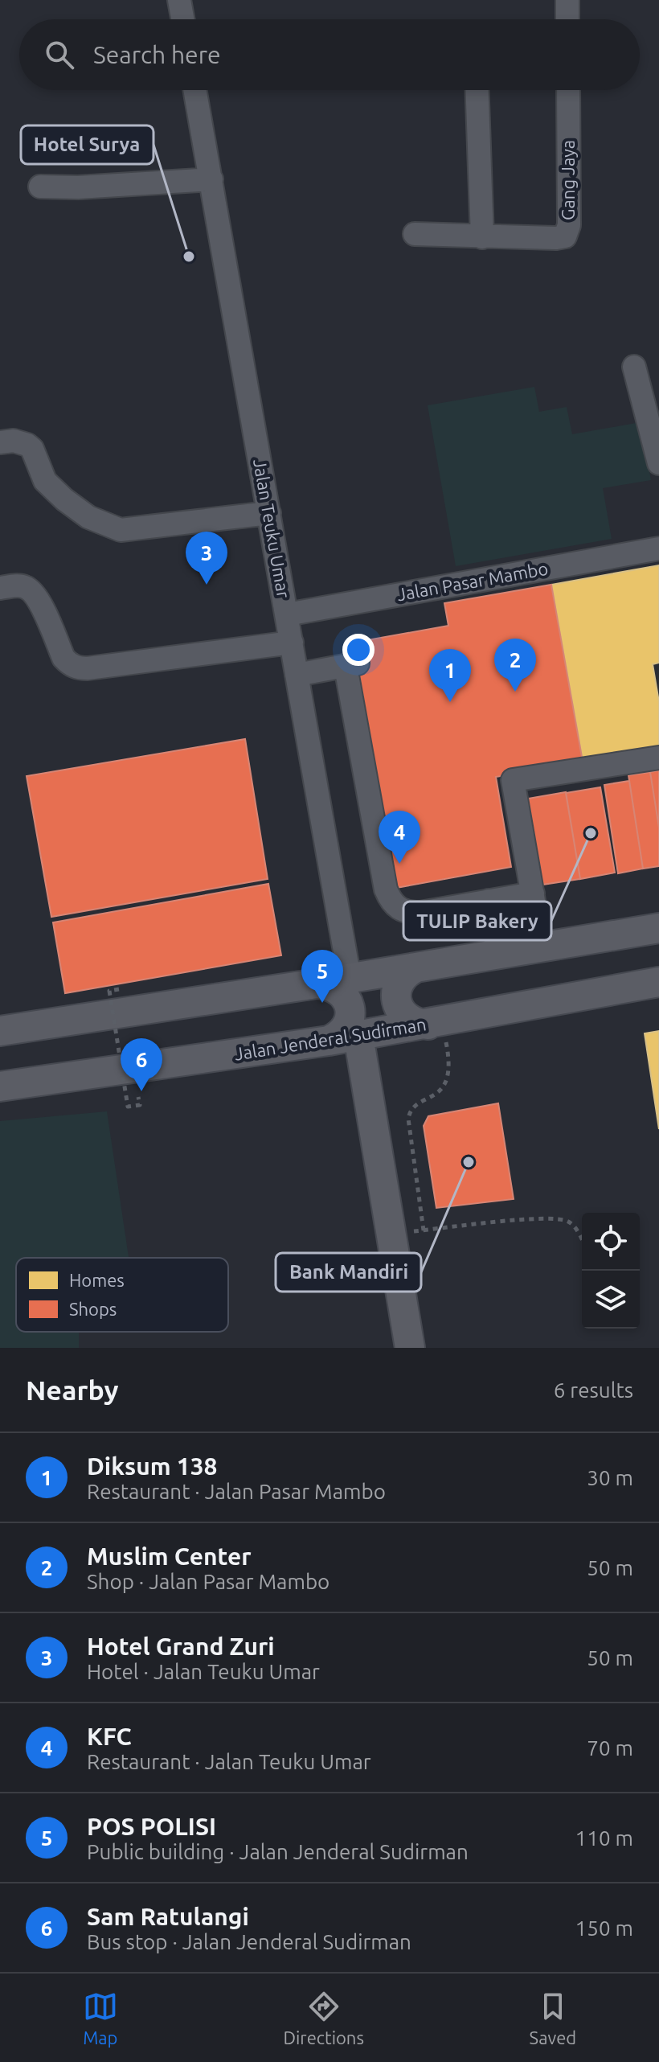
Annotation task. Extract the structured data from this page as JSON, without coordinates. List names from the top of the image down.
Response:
{
  "streets": {
    "main road": ["Jalan Jenderal Sudirman"],
    "street": ["Gang Jaya", "Jalan Teuku Umar", "Jalan Pasar Mambo"]
  },
  "crossings": [
    ["Jalan Teuku Umar", "Jalan Pasar Mambo"]
  ],
  "places": ["Hotel Surya", "TULIP Bakery", "Bank Mandiri"],
  "legend": ["Homes", "Shops"],
  "page": {
    "search": "Search here",
    "pins": [
      "3",
      "2",
      "1",
      "4",
      "5",
      "6"
    ],
    "heading": ["Nearby", "6 results"],
    "list": [
      {
        "mark": "1",
        "name": "Diksum 138",
        "note": "Restaurant · Jalan Pasar Mambo",
        "value": "30 m"
      },
      {
        "mark": "2",
        "name": "Muslim Center",
        "note": "Shop · Jalan Pasar Mambo",
        "value": "50 m"
      },
      {
        "mark": "3",
        "name": "Hotel Grand Zuri",
        "note": "Hotel · Jalan Teuku Umar",
        "value": "50 m"
      },
      {
        "mark": "4",
        "name": "KFC",
        "note": "Restaurant · Jalan Teuku Umar",
        "value": "70 m"
      },
      {
        "mark": "5",
        "name": "POS POLISI",
        "note": "Public building · Jalan Jenderal Sudirman",
        "value": "110 m"
      },
      {
        "mark": "6",
        "name": "Sam Ratulangi",
        "note": "Bus stop · Jalan Jenderal Sudirman",
        "value": "150 m"
      }
    ],
    "nav": ["Map", "Directions", "Saved"]
  }
}
